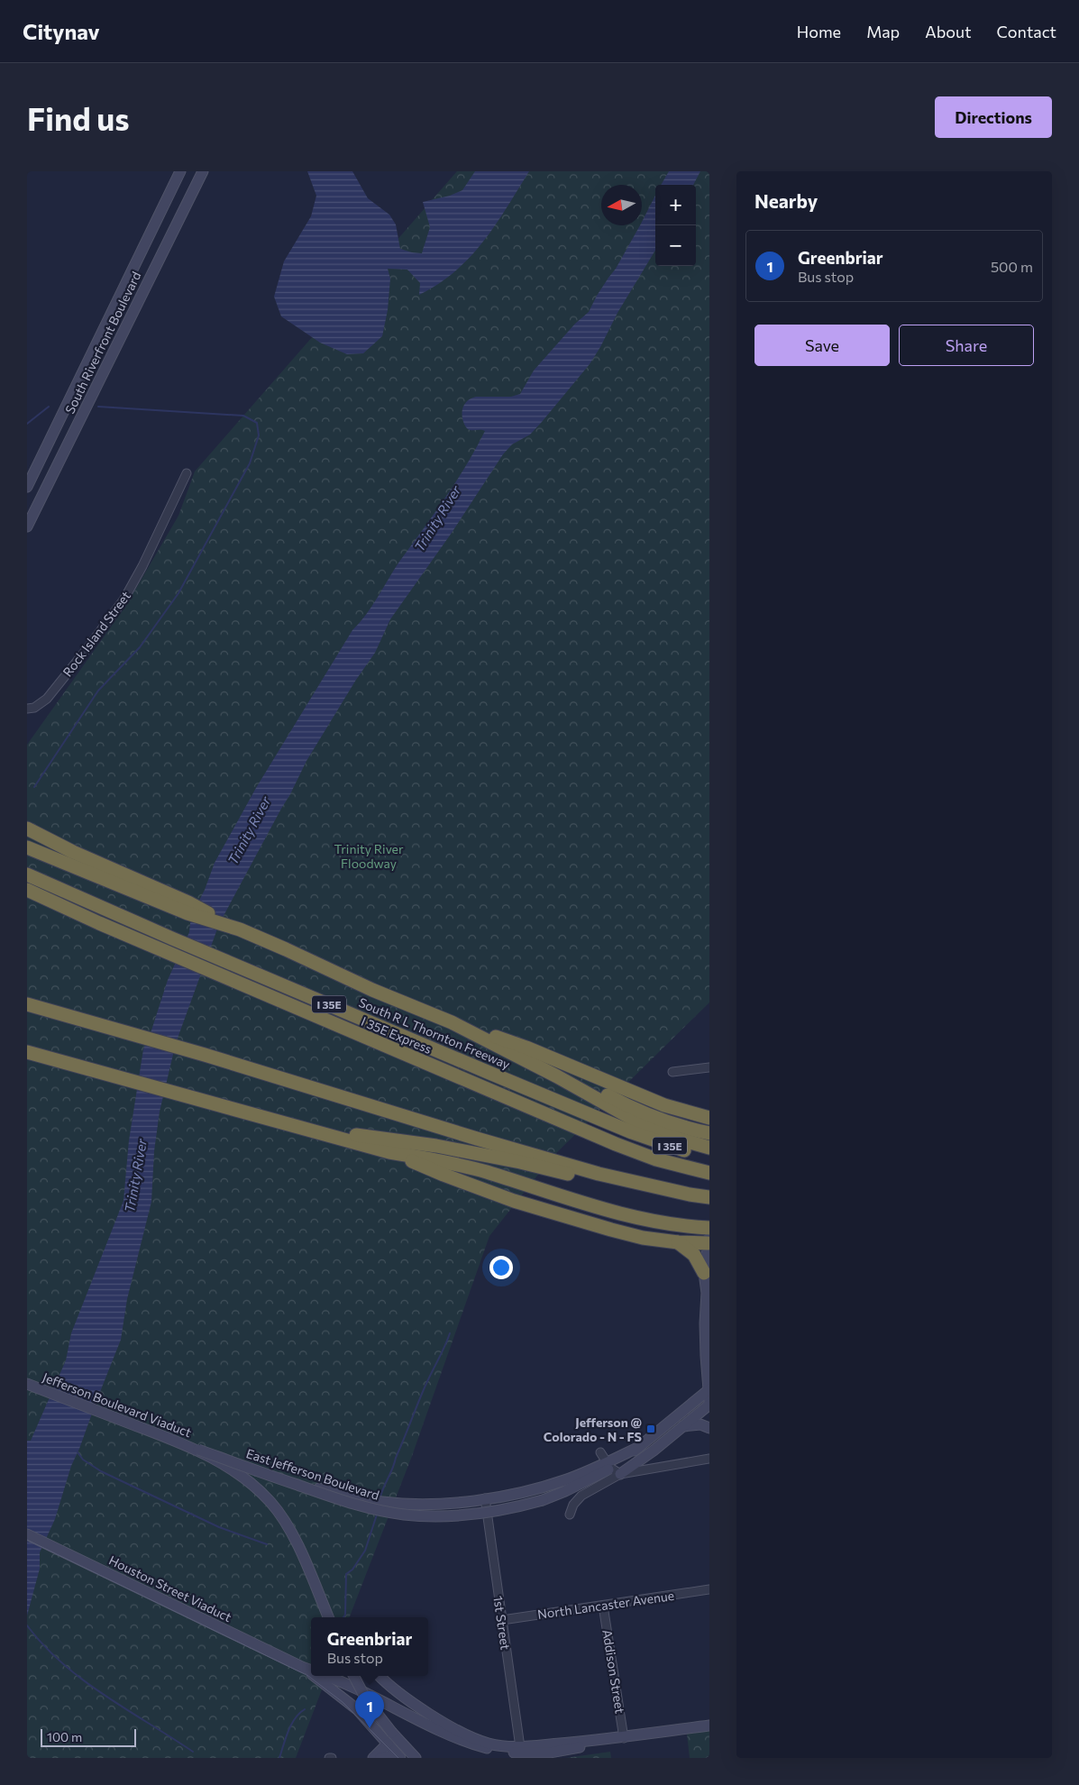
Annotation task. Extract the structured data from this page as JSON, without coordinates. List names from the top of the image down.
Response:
{
  "streets": {
    "highway": ["I 35E", "South R L Thornton Freeway", "I 35E Express"],
    "main road": [
      "South Riverfront Boulevard",
      "Jefferson Boulevard Viaduct",
      "East Jefferson Boulevard",
      "Houston Street Viaduct"
    ],
    "street": [
      "Rock Island Street",
      "North Lancaster Avenue",
      "1st Street",
      "Addison Street"
    ]
  },
  "crossings": [
    ["Jefferson Boulevard Viaduct", "East Jefferson Boulevard"],
    ["North Lancaster Avenue", "1st Street"],
    ["North Lancaster Avenue", "Addison Street"]
  ],
  "water": ["Trinity River"],
  "parks": ["Trinity River Floodway"],
  "places": {
    "transit": ["Jefferson @ Colorado - N - FS"]
  },
  "scale_bar": "100 m",
  "north": "left",
  "page": {
    "header": "Citynav",
    "nav": [
      "Home",
      "Map",
      "About",
      "Contact"
    ],
    "buttons": [
      "Directions",
      ["Save", "Share"]
    ],
    "title": "Find us",
    "heading": "Nearby",
    "map_buttons": ["+", "−"],
    "list": [
      {
        "mark": "1",
        "name": "Greenbriar",
        "note": "Bus stop",
        "value": "500 m"
      }
    ],
    "popup": ["Greenbriar", "Bus stop"],
    "pins": "1",
    "scale": "100 m"
  }
}
